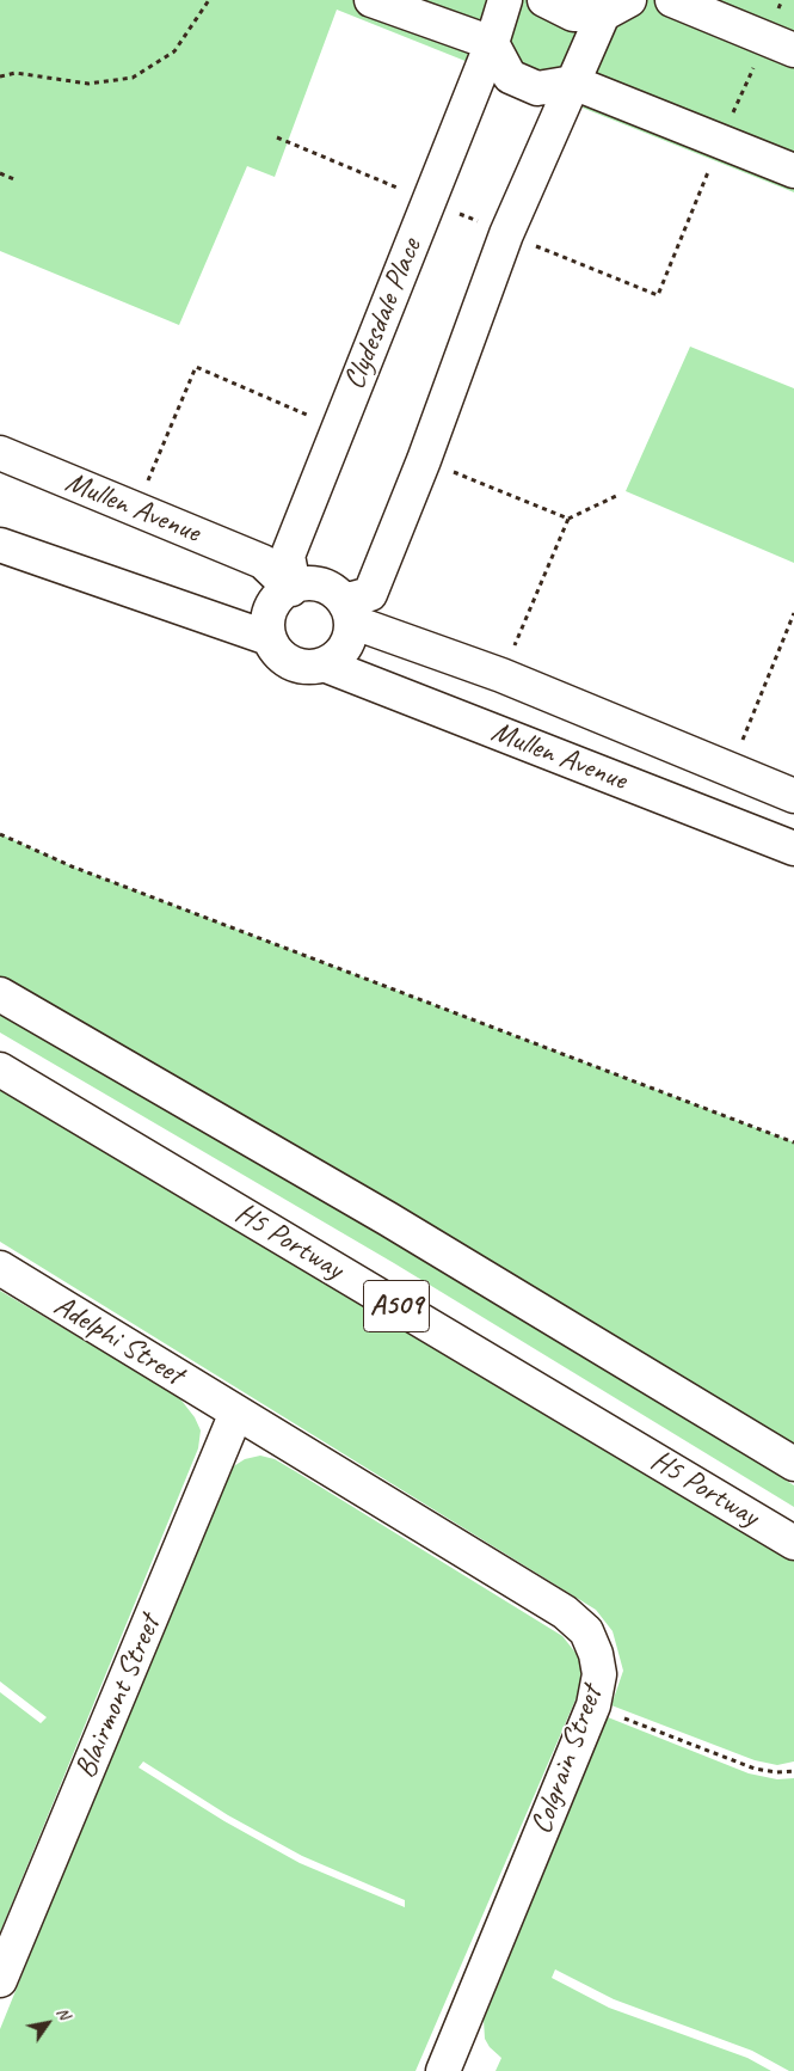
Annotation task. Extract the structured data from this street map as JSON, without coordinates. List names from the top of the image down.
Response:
{
  "streets": {
    "street": [
      "Clydesdale Place",
      "Mullen Avenue",
      "H5 Portway",
      "A509",
      "Adelphi Street",
      "Blairmont Street",
      "Colgrain Street"
    ]
  },
  "crossings": [
    ["Clydesdale Place", "Mullen Avenue"],
    ["Adelphi Street", "Blairmont Street"],
    ["Adelphi Street", "Colgrain Street"],
    ["Blairmont Street", "Colgrain Street"]
  ],
  "north": "top right"
}
